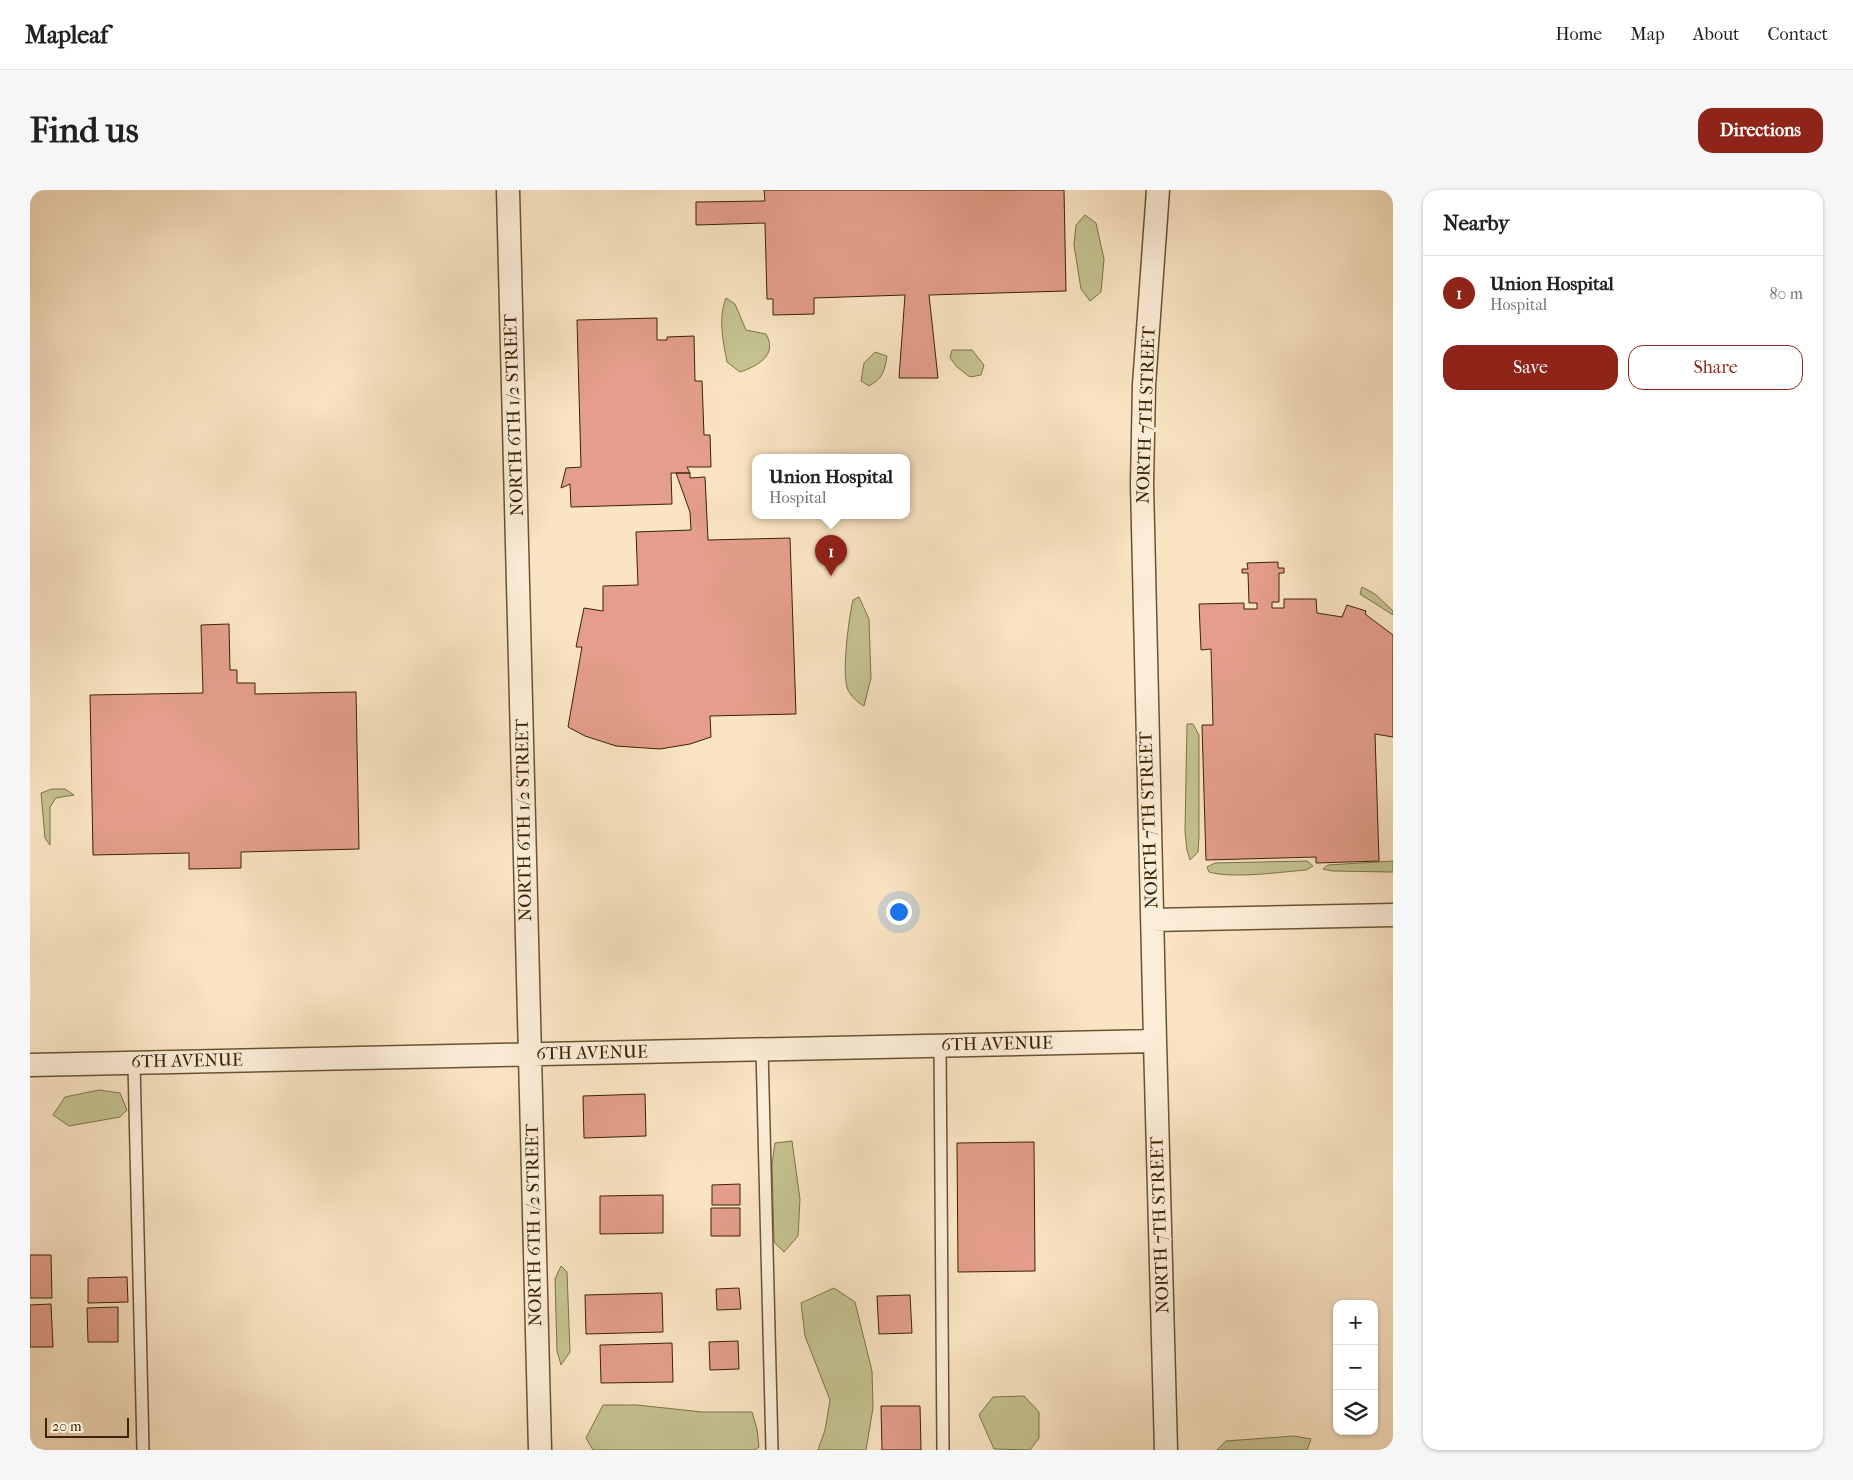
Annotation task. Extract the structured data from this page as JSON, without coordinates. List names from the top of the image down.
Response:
{
  "streets": {
    "street": ["NORTH 6TH 1/2 STREET", "NORTH 7TH STREET", "6TH AVENUE"]
  },
  "crossings": [
    ["NORTH 6TH 1/2 STREET", "6TH AVENUE"],
    ["NORTH 7TH STREET", "6TH AVENUE"]
  ],
  "scale_bar": "20 m",
  "page": {
    "header": "Mapleaf",
    "nav": [
      "Home",
      "Map",
      "About",
      "Contact"
    ],
    "buttons": [
      "Directions",
      ["Save", "Share"]
    ],
    "title": "Find us",
    "heading": "Nearby",
    "list": [
      {
        "mark": "1",
        "name": "Union Hospital",
        "note": "Hospital",
        "value": "80 m"
      }
    ],
    "popup": ["Union Hospital", "Hospital"],
    "pins": "1",
    "map_buttons": ["+", "−"],
    "scale": "20 m"
  }
}
